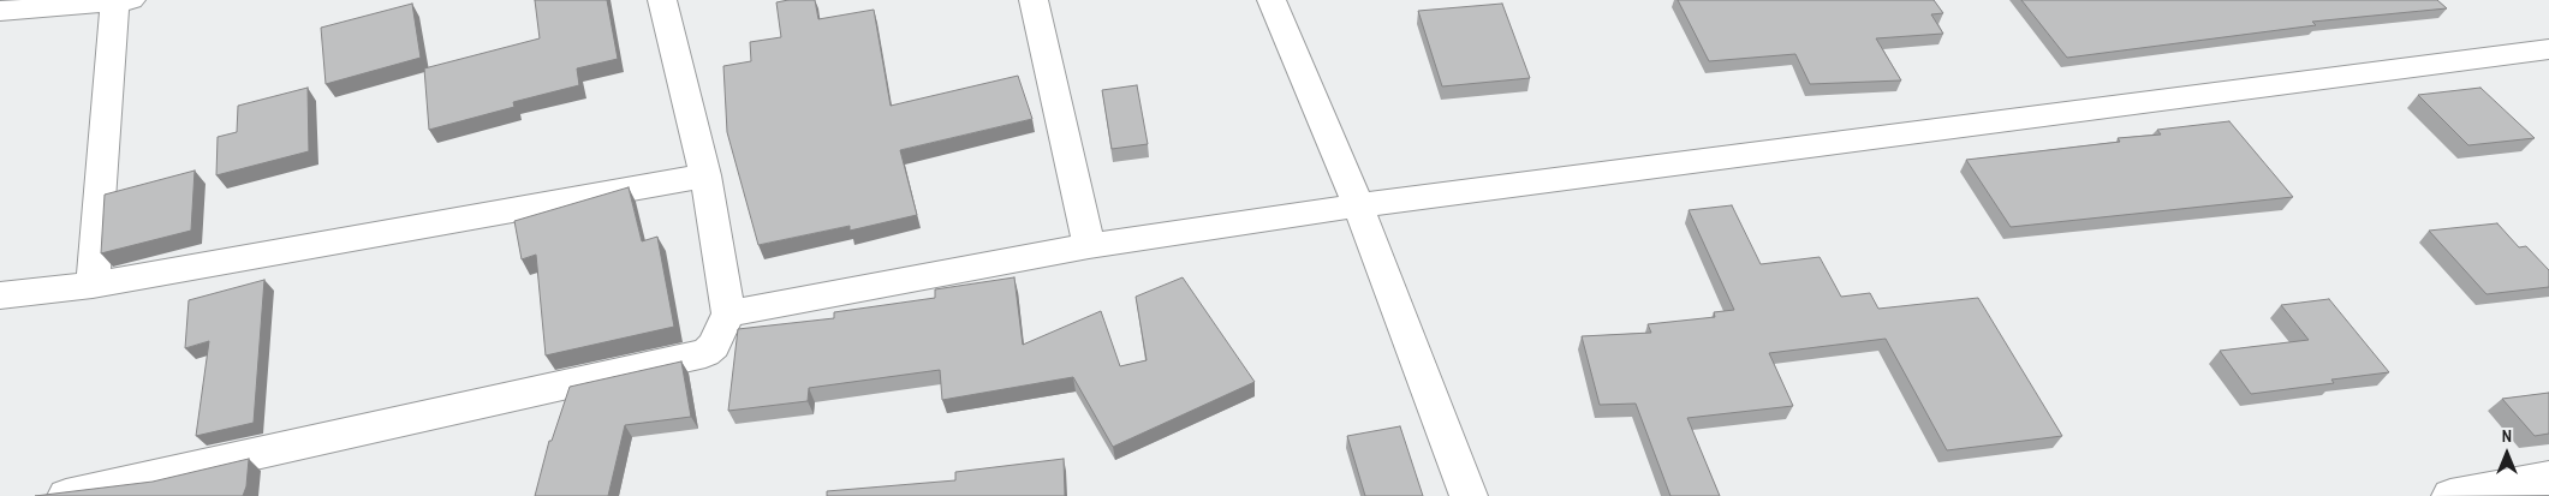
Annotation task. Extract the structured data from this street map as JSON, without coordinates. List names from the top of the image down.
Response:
{
  "north": "top"
}
